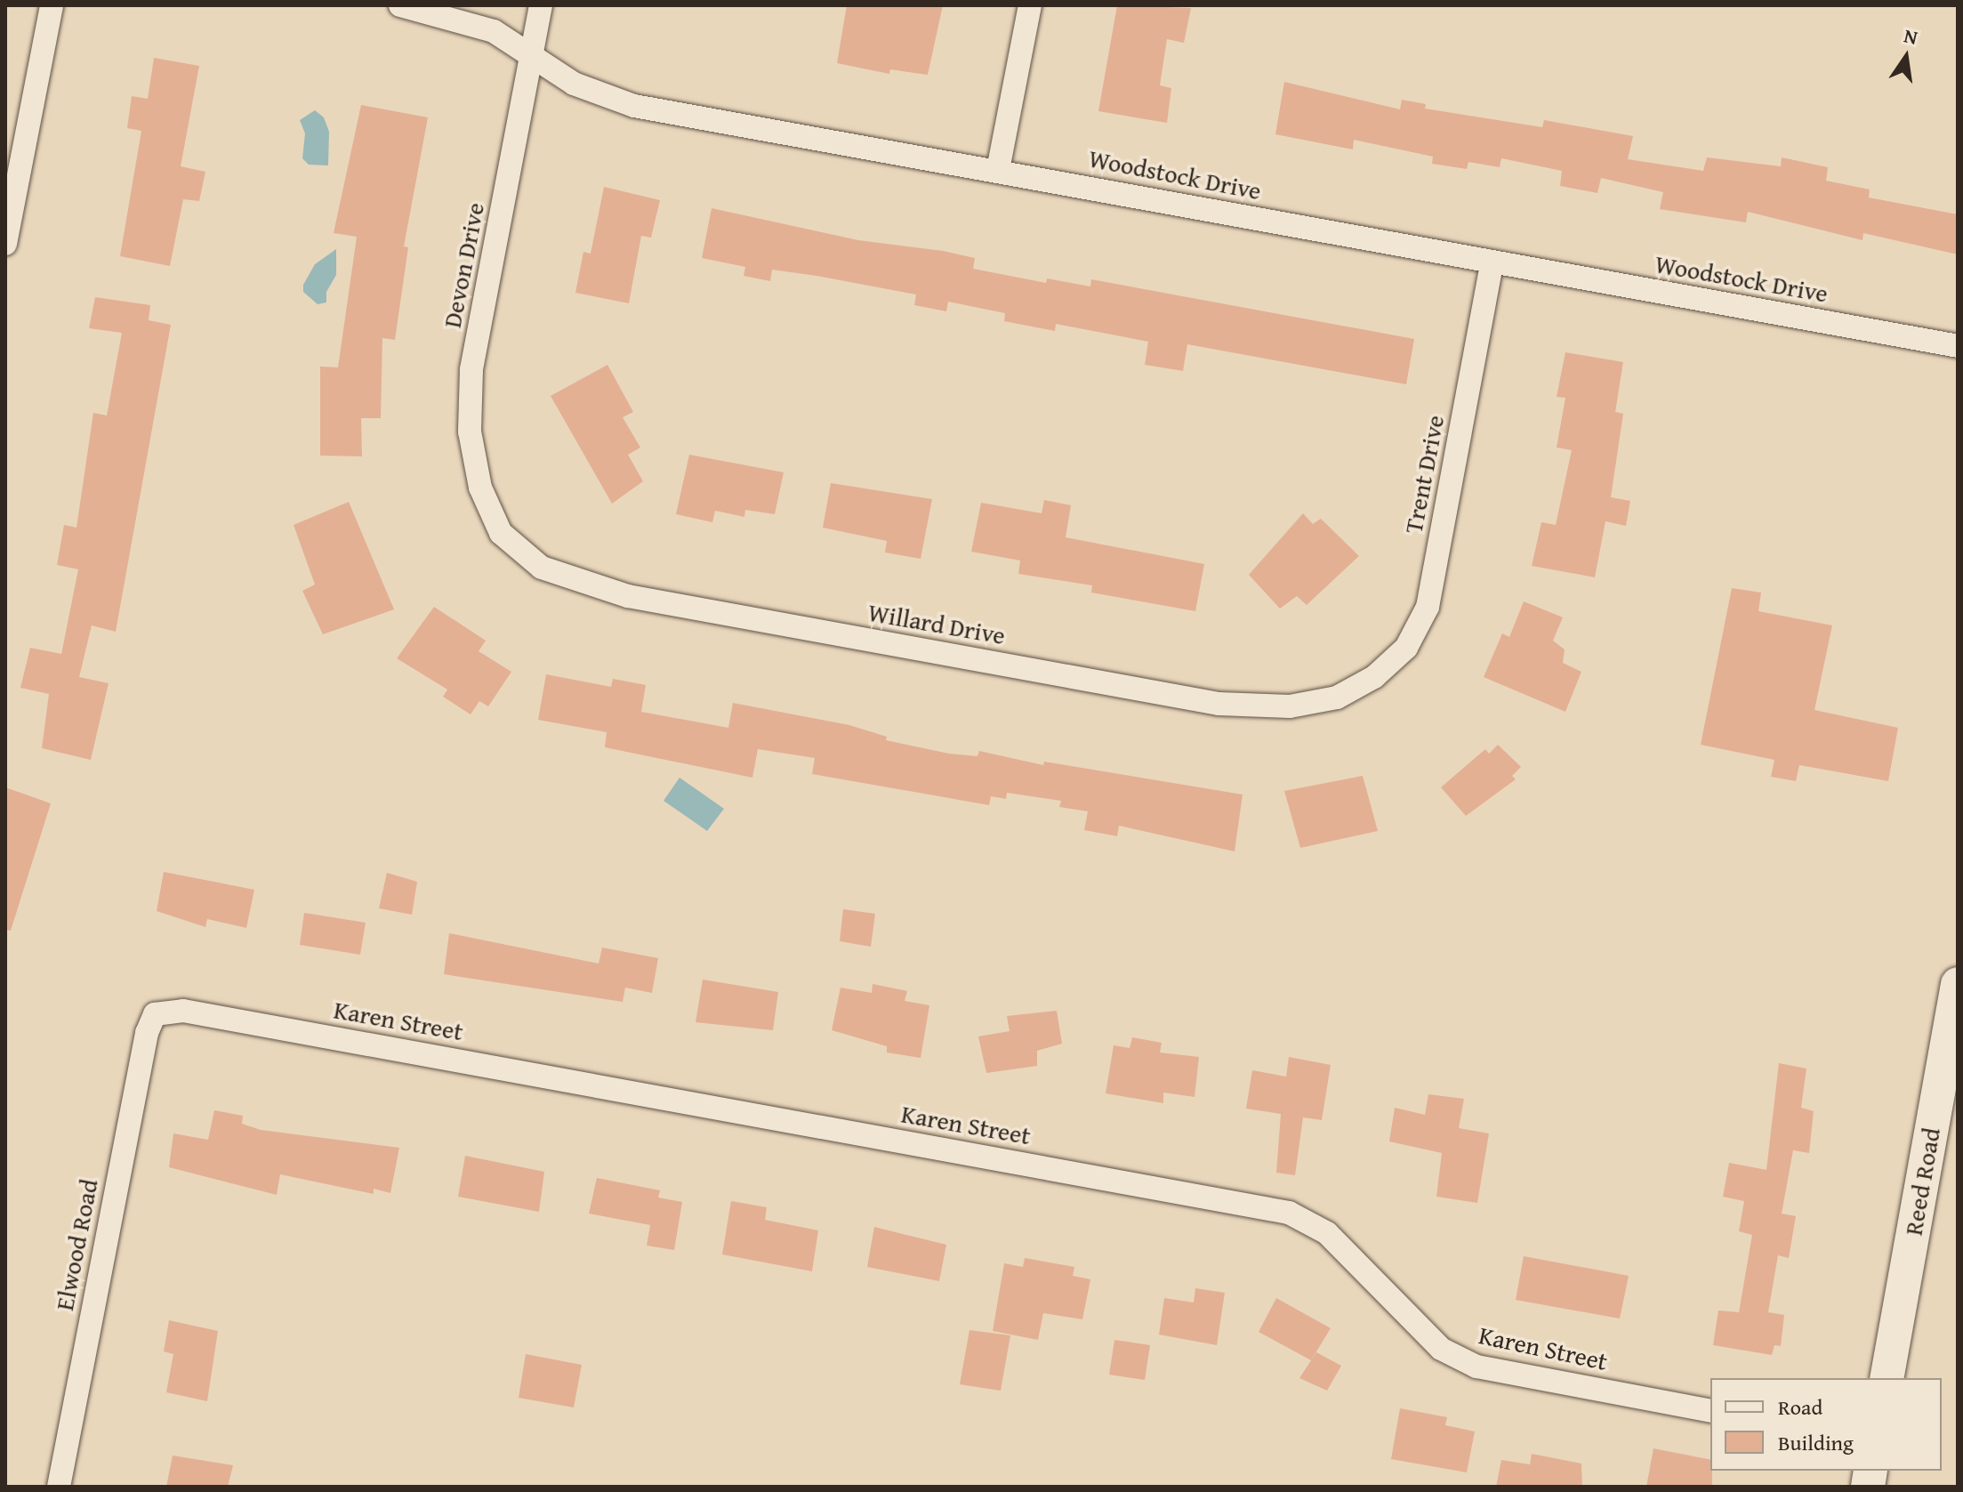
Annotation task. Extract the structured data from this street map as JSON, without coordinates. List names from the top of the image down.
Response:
{
  "streets": {
    "main road": ["Reed Road"],
    "street": [
      "Woodstock Drive",
      "Devon Drive",
      "Trent Drive",
      "Willard Drive",
      "Karen Street",
      "Elwood Road"
    ]
  },
  "crossings": [
    ["Woodstock Drive", "Devon Drive"],
    ["Woodstock Drive", "Trent Drive"],
    ["Devon Drive", "Willard Drive"],
    ["Trent Drive", "Willard Drive"],
    ["Karen Street", "Elwood Road"]
  ],
  "legend": ["Road", "Building"],
  "north": "top"
}
